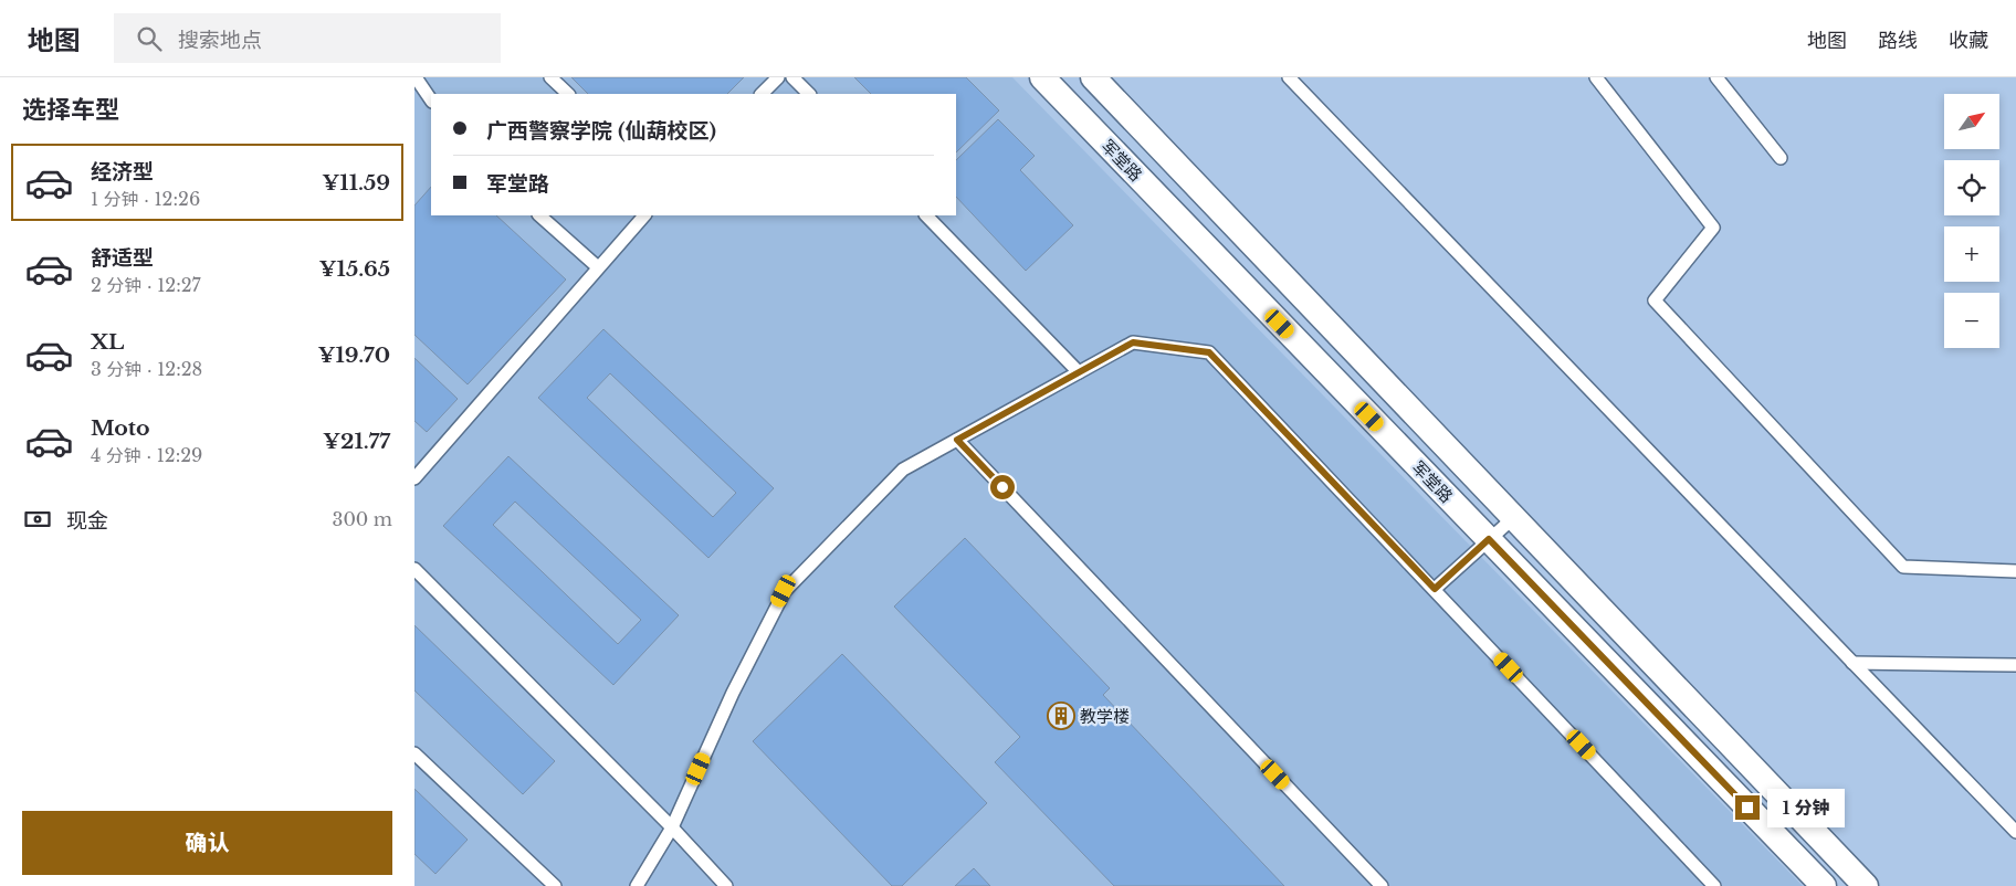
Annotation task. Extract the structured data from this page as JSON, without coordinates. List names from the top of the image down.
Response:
{
  "streets": {
    "street": ["军堂路"]
  },
  "places": {
    "building": ["教学楼"]
  },
  "north": "top right",
  "page": {
    "header": "地图",
    "search": "搜索地点",
    "nav": ["地图", "路线", "收藏"],
    "heading": "选择车型",
    "map_buttons": ["+", "−"],
    "banner": ["广西警察学院 (仙葫校区)", "军堂路"],
    "list": [
      {
        "name": "经济型",
        "note": "1 分钟 · 12:26",
        "value": "¥11.59"
      },
      {
        "name": "舒适型",
        "note": "2 分钟 · 12:27",
        "value": "¥15.65"
      },
      {
        "name": "XL",
        "note": "3 分钟 · 12:28",
        "value": "¥19.70"
      },
      {
        "name": "Moto",
        "note": "4 分钟 · 12:29",
        "value": "¥21.77"
      }
    ],
    "pay": ["现金", "300 m"],
    "bubble": "1 分钟",
    "buttons": "确认"
  }
}
